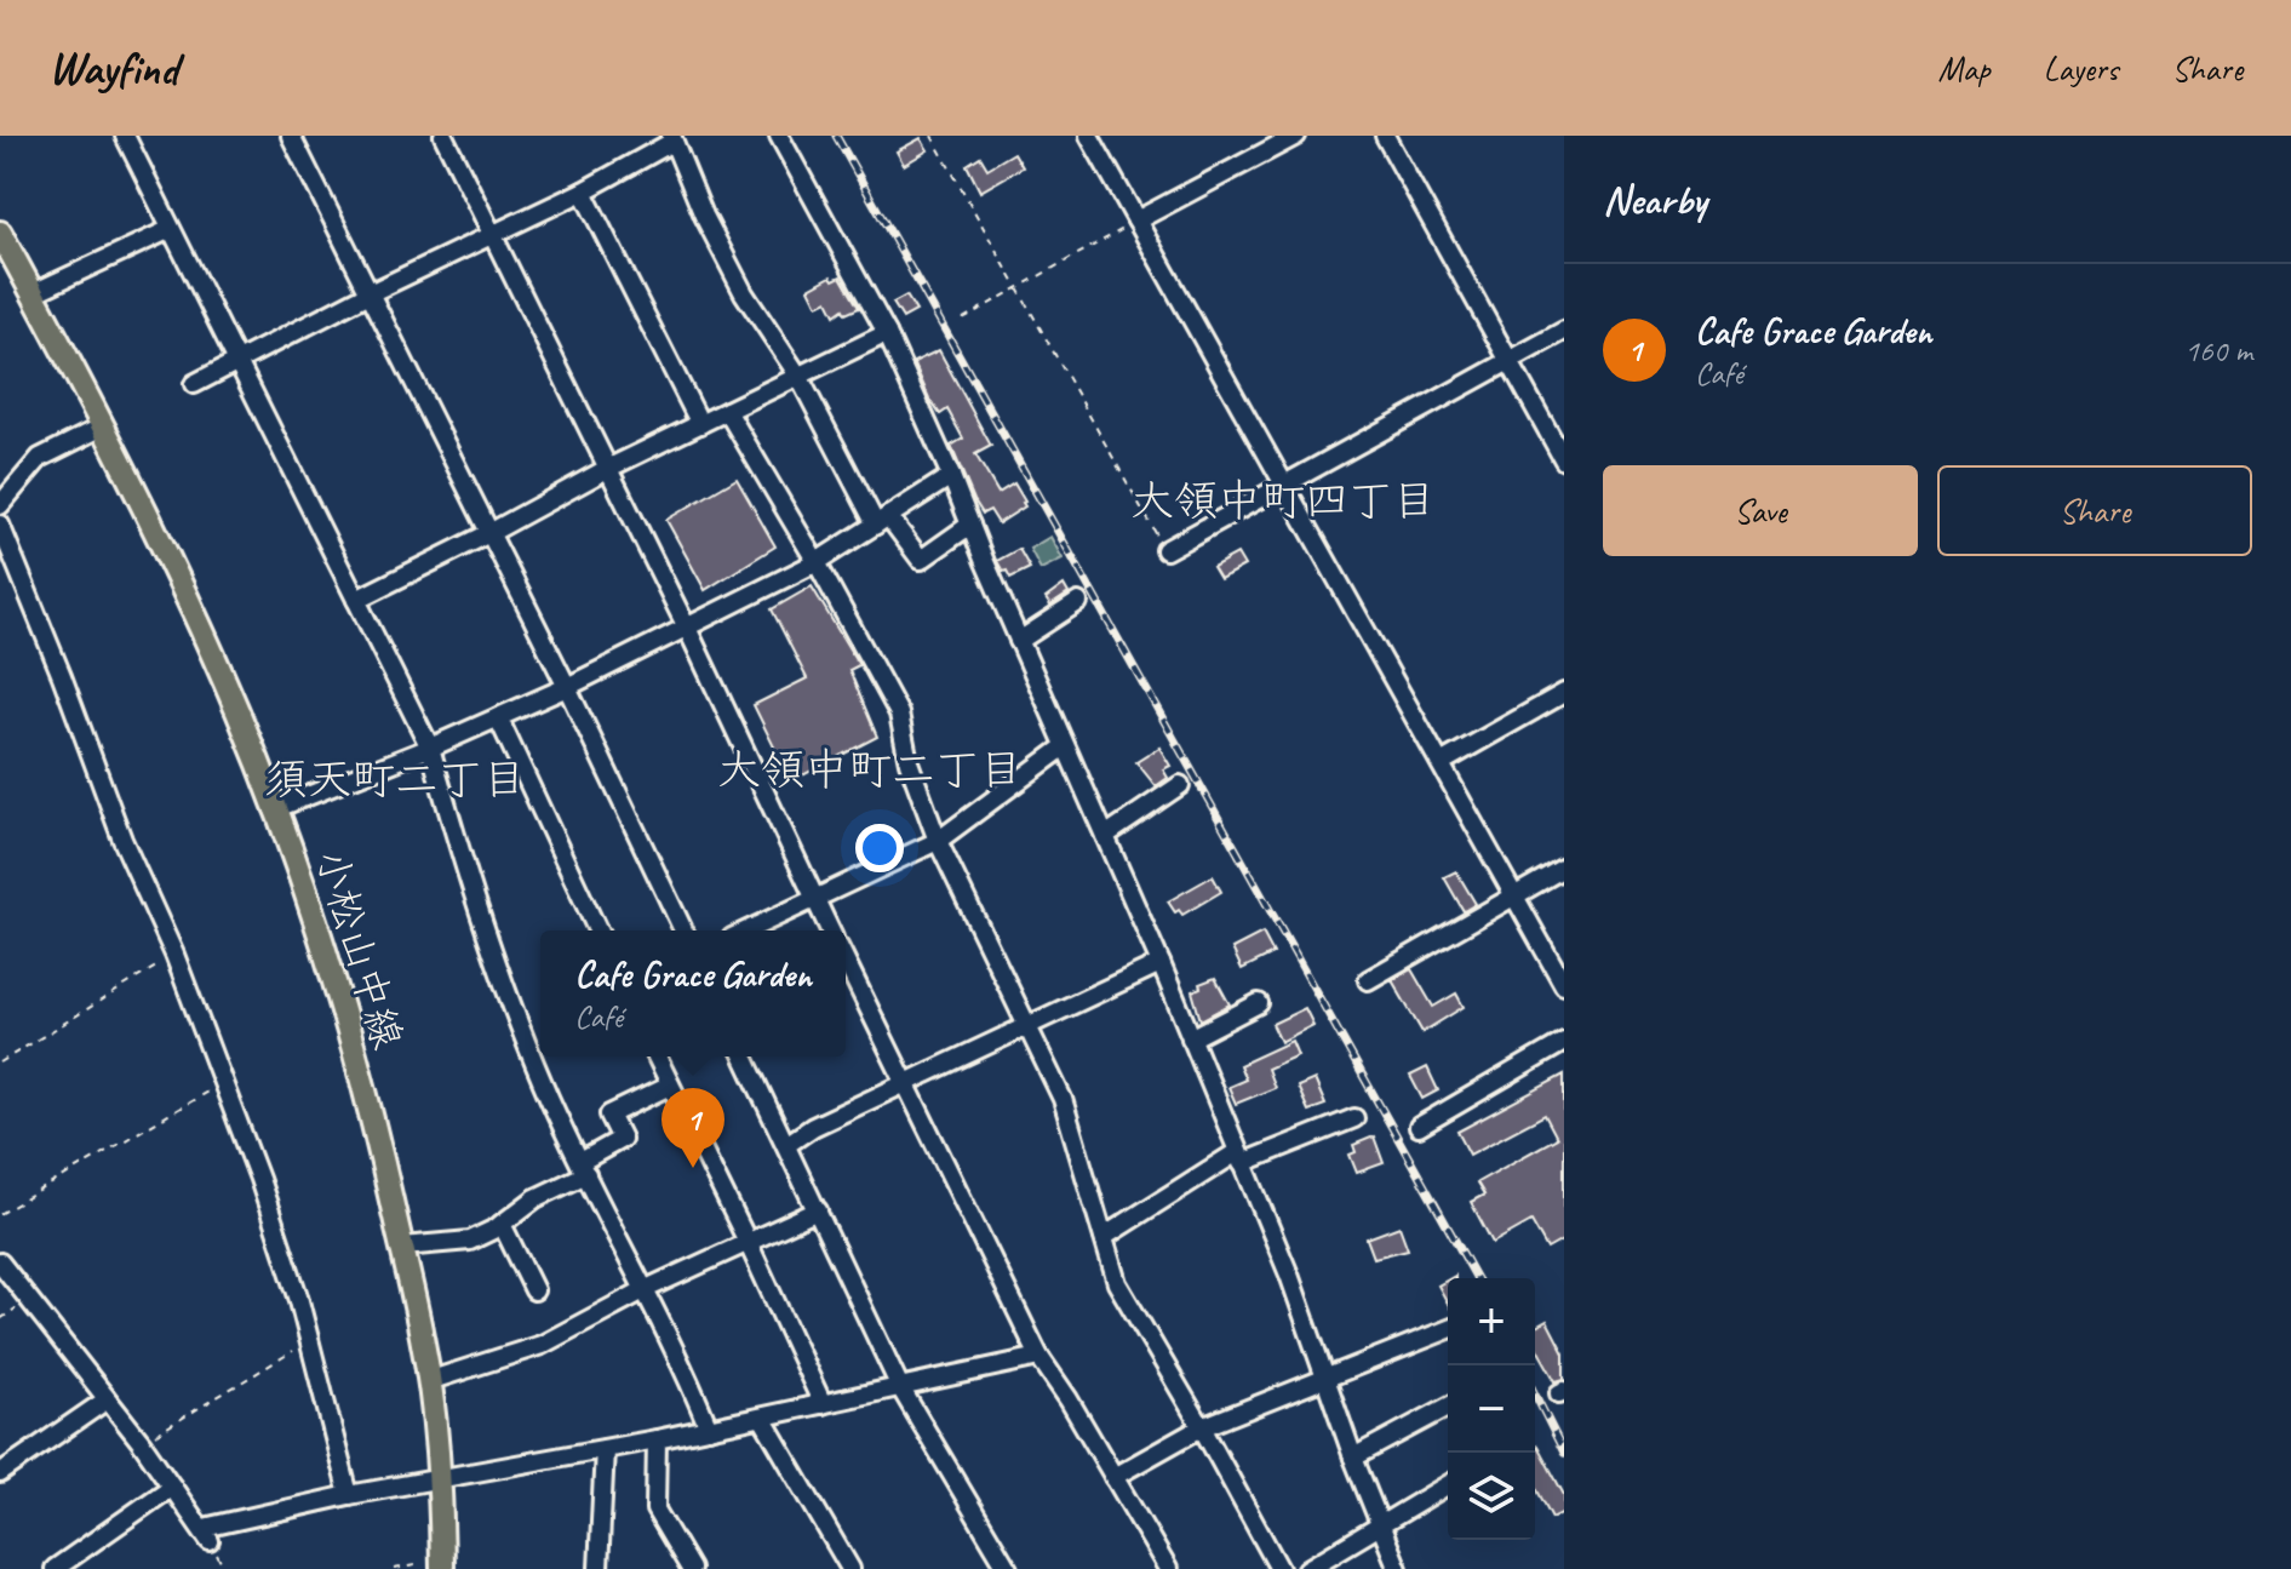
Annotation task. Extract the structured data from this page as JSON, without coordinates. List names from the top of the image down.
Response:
{
  "streets": {
    "main road": ["小松山中線"]
  },
  "districts": ["大領中町四丁目", "大領中町二丁目", "須天町二丁目"],
  "page": {
    "header": "Wayfind",
    "nav": ["Map", "Layers", "Share"],
    "heading": "Nearby",
    "list": [
      {
        "mark": "1",
        "name": "Cafe Grace Garden",
        "note": "Café",
        "value": "160 m"
      }
    ],
    "buttons": ["Save", "Share"],
    "popup": ["Cafe Grace Garden", "Café"],
    "pins": "1",
    "map_buttons": ["+", "−"]
  }
}
